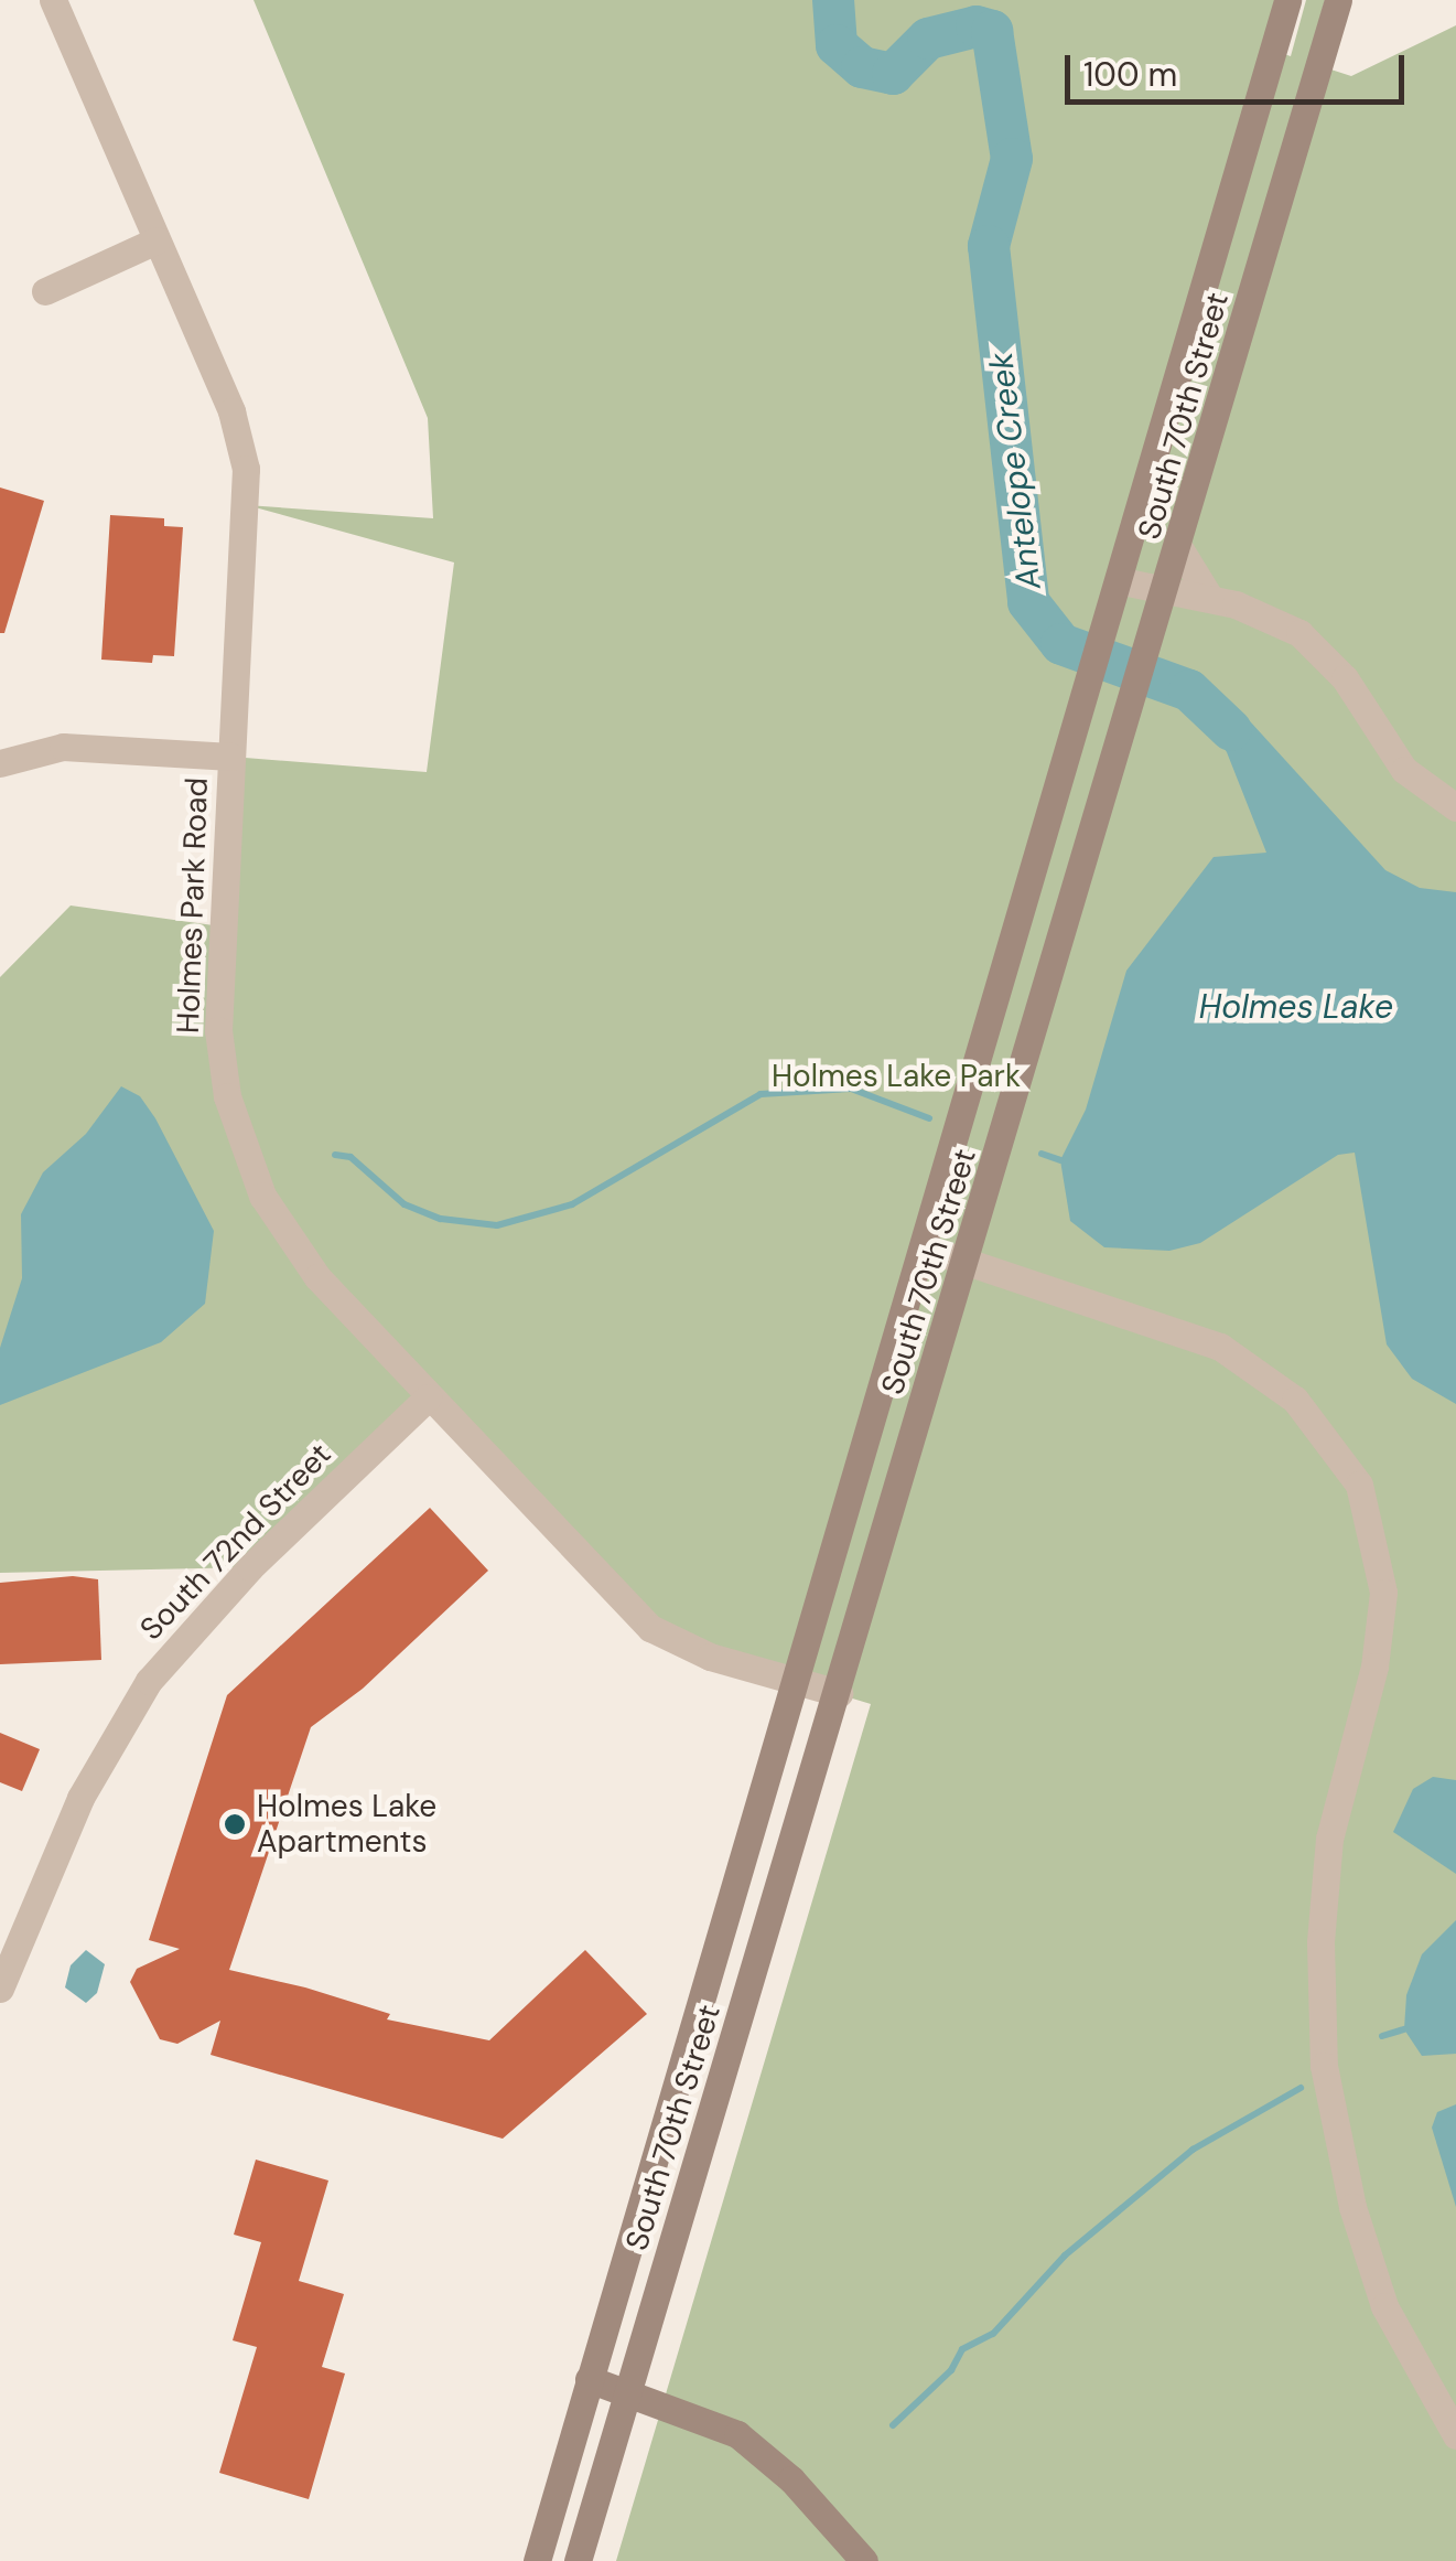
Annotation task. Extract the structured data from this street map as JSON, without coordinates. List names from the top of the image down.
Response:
{
  "streets": {
    "main road": ["South 70th Street"],
    "street": ["Holmes Park Road", "South 72nd Street"]
  },
  "crossings": [
    ["South 70th Street", "Holmes Park Road"],
    ["Holmes Park Road", "South 72nd Street"]
  ],
  "water": ["Antelope Creek", "Holmes Lake"],
  "parks": ["Holmes Lake Park"],
  "places": ["Holmes Lake Apartments"],
  "scale_bar": "100 m"
}
